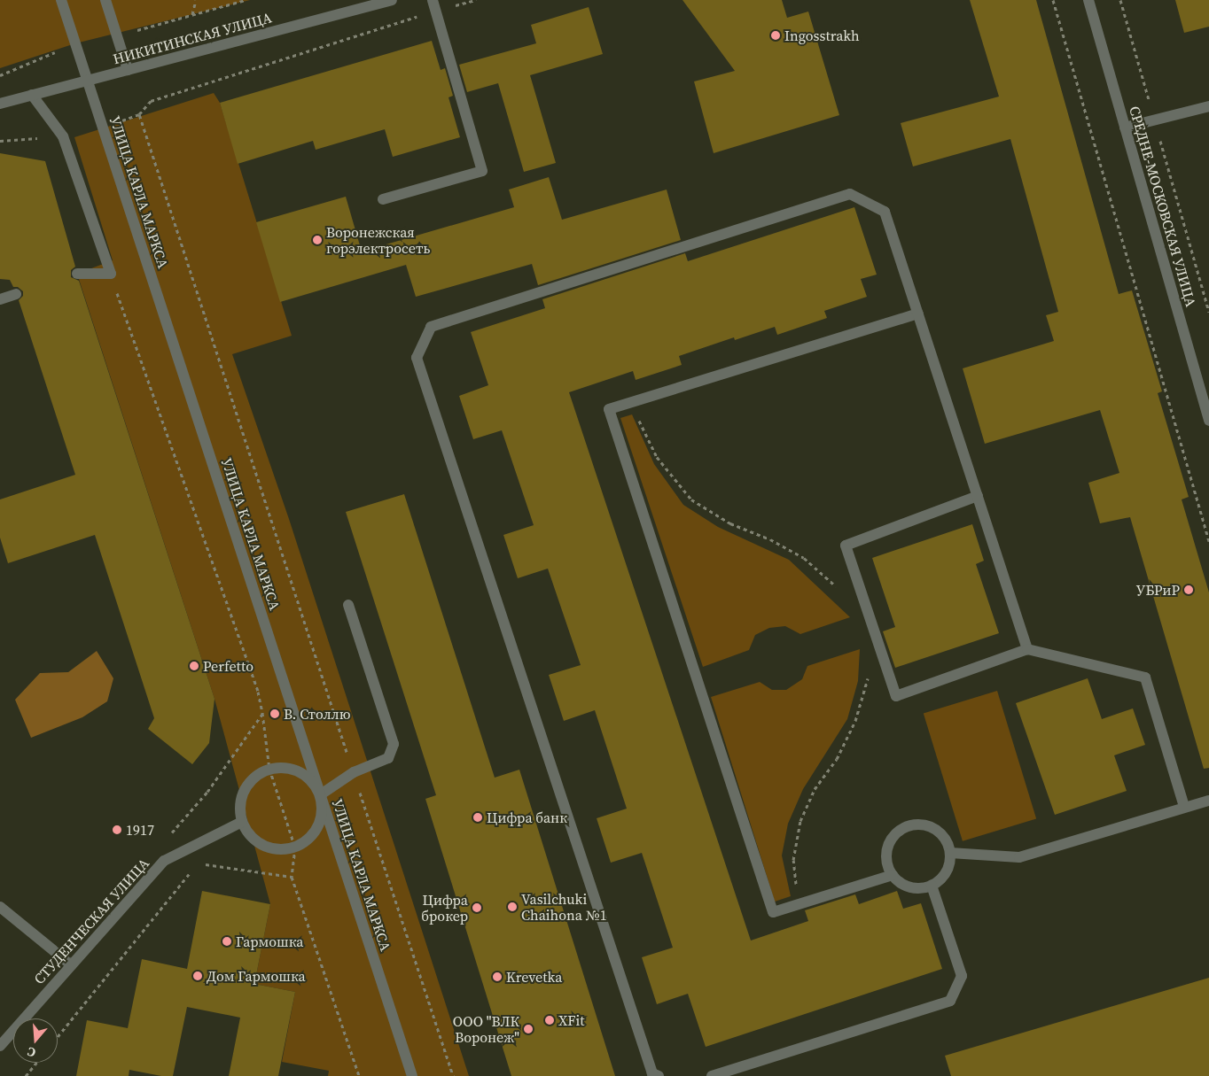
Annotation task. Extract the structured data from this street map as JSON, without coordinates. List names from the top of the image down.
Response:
{
  "streets": {
    "street": [
      "НИКИТИНСКАЯ УЛИЦА",
      "УЛИЦА КАРЛА МАРКСА",
      "СРЕДНЕ-МОСКОВСКАЯ УЛИЦА",
      "СТУДЕНЧЕСКАЯ УЛИЦА"
    ]
  },
  "crossings": [
    ["НИКИТИНСКАЯ УЛИЦА", "УЛИЦА КАРЛА МАРКСА"]
  ],
  "places": [
    "Ingosstrakh",
    "Воронежская горэлектросеть",
    "УБРиР",
    "Perfetto",
    "В. Столлю",
    "Цифра банк",
    "1917",
    "Vasilchuki Chaihona №1",
    "Цифра брокер",
    "Гармошка",
    "Дом Гармошка",
    "Krevetka",
    "XFit",
    "ООО \"ВЛК Воронеж\""
  ],
  "north": "bottom"
}
